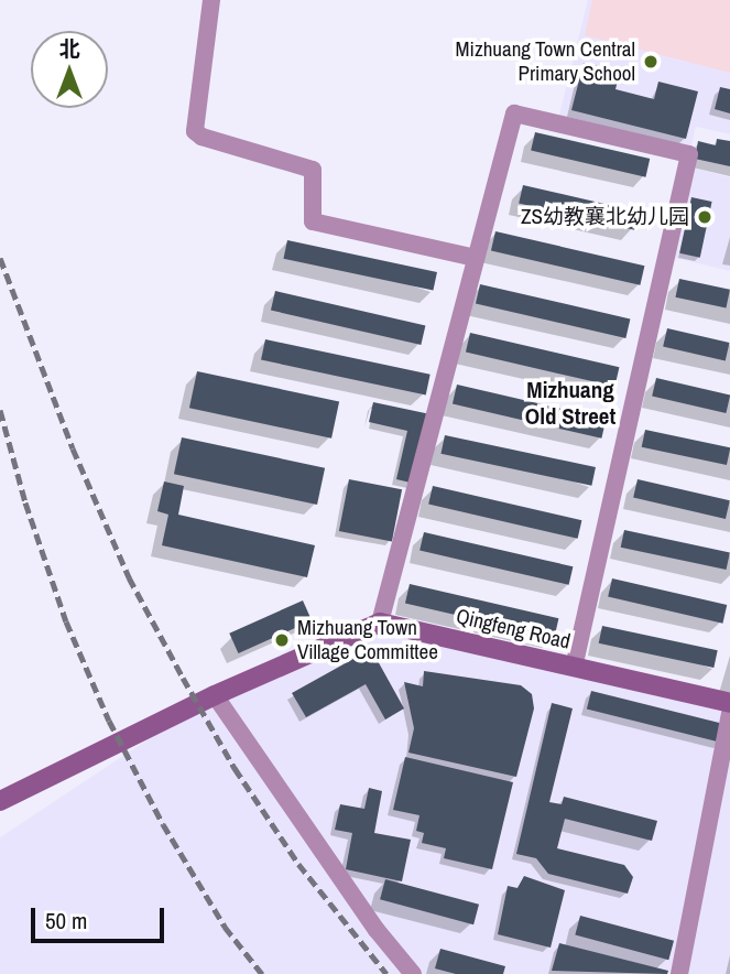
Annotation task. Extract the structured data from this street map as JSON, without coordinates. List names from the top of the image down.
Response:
{
  "streets": {
    "main road": ["Qingfeng Road"]
  },
  "districts": ["Mizhuang Old Street"],
  "places": ["Mizhuang Town Central Primary School", "ZS幼教襄北幼儿园", "Mizhuang Town Village Committee"],
  "scale_bar": "50 m",
  "north": "top"
}
